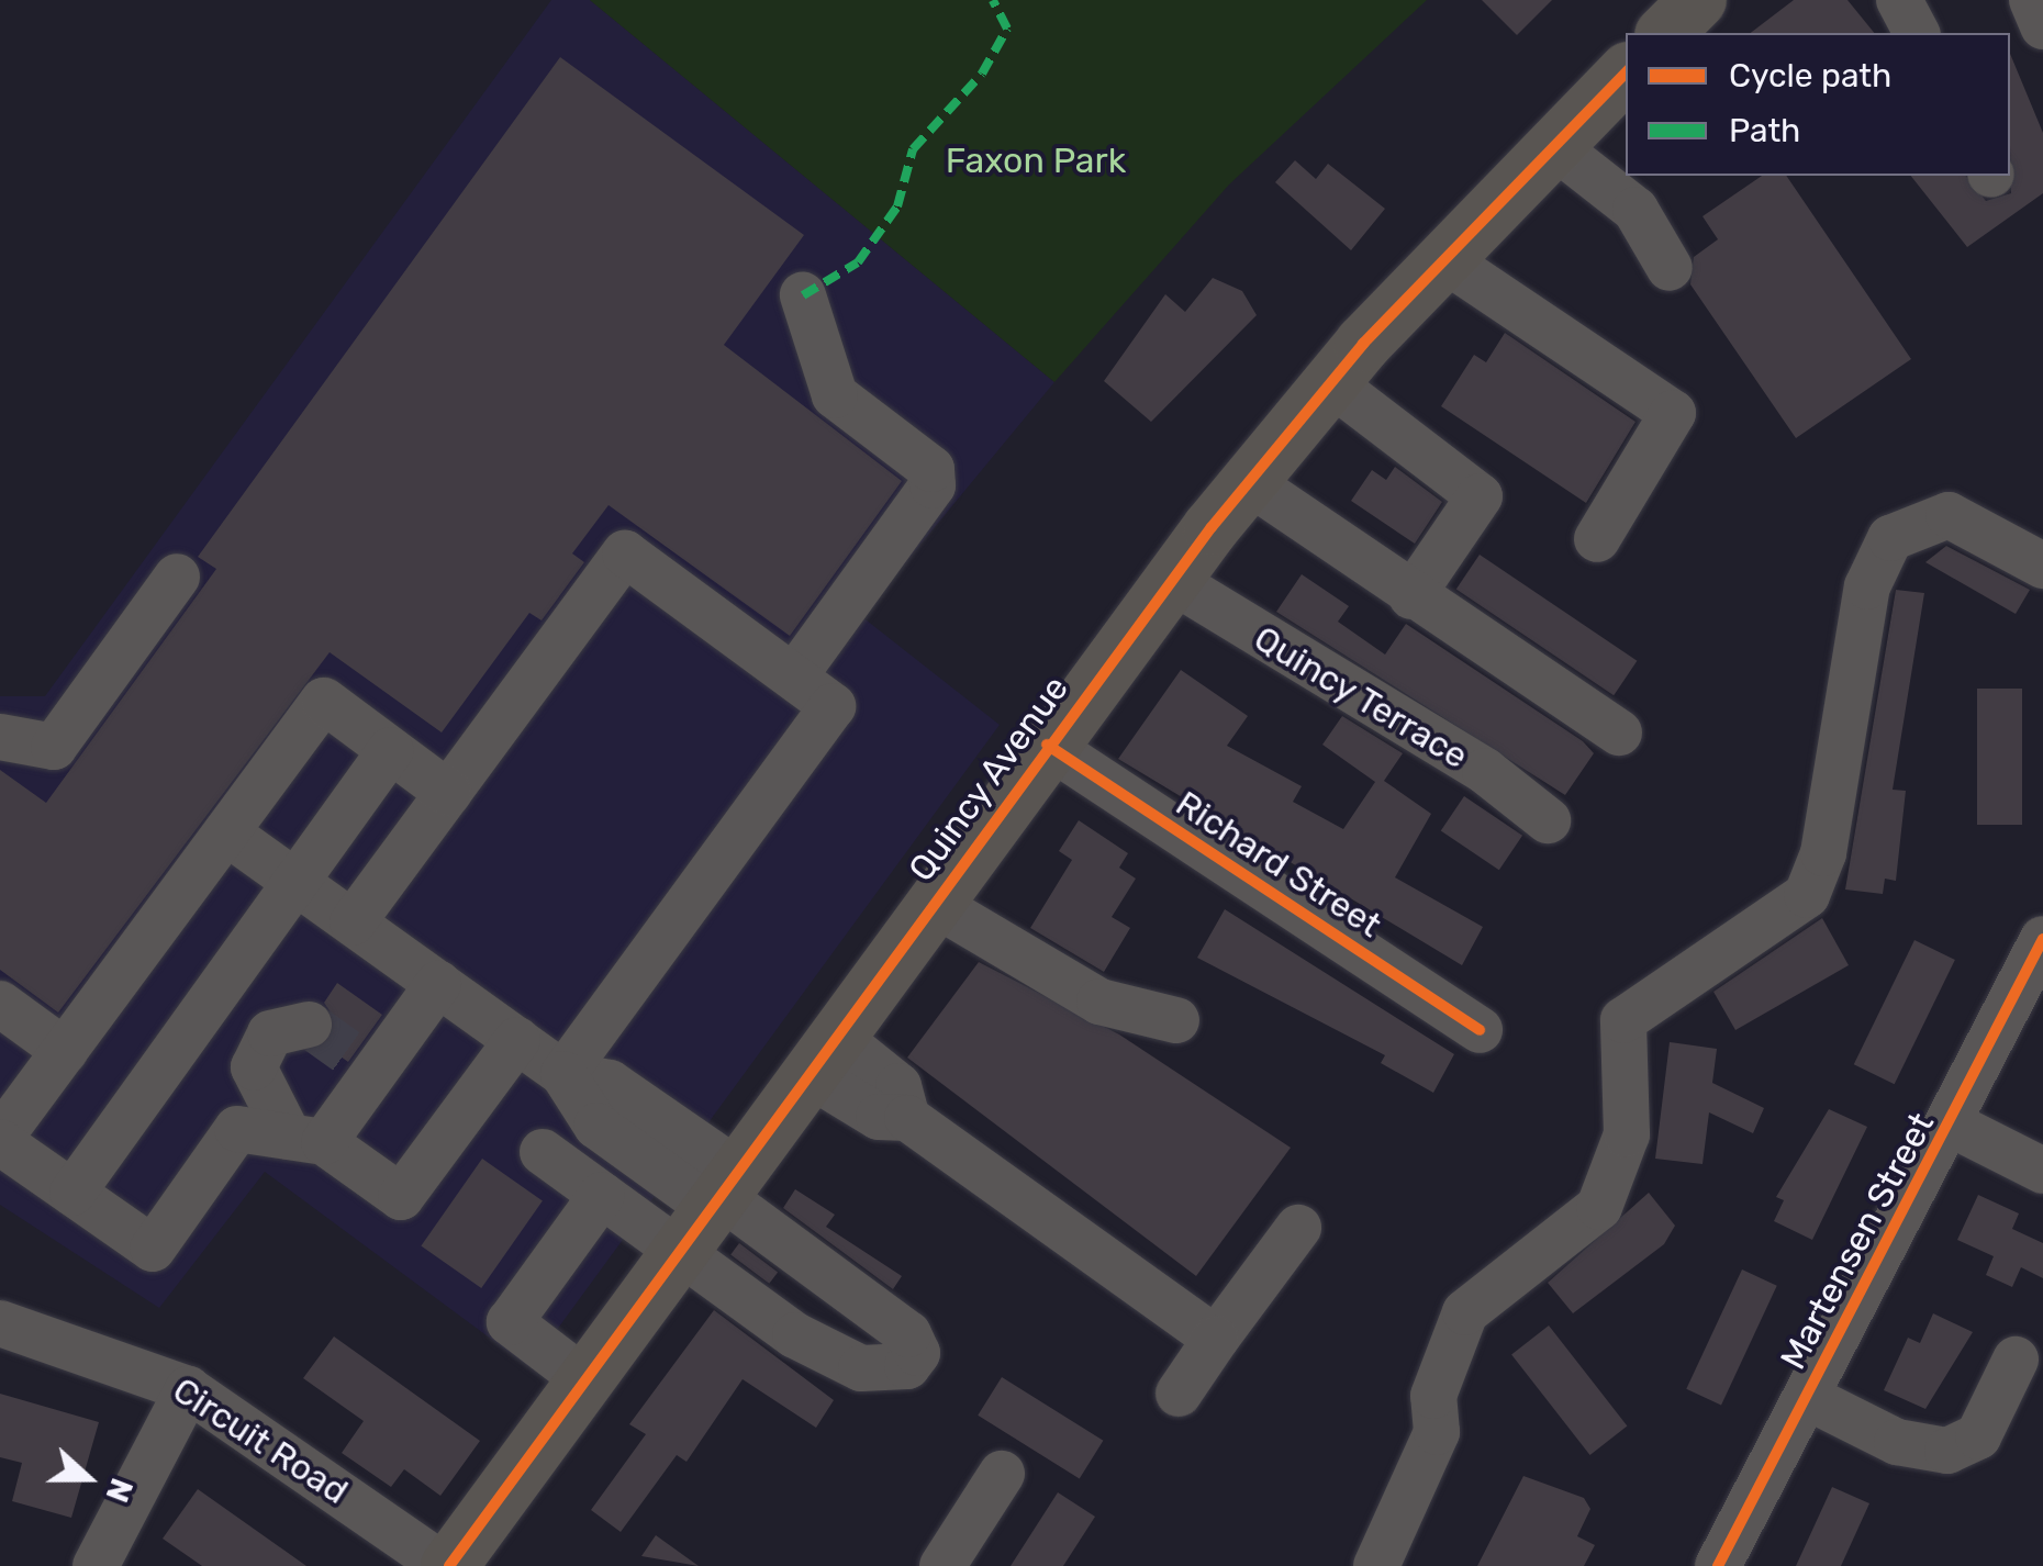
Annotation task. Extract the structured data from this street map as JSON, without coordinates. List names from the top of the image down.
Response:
{
  "streets": {
    "main road": ["Quincy Avenue"],
    "street": [
      "Quincy Terrace",
      "Richard Street",
      "Martensen Street",
      "Circuit Road"
    ]
  },
  "crossings": [
    ["Quincy Terrace", "Quincy Avenue"],
    ["Quincy Avenue", "Richard Street"],
    ["Quincy Avenue", "Circuit Road"]
  ],
  "parks": ["Faxon Park"],
  "legend": ["Cycle path", "Path"],
  "north": "right"
}
